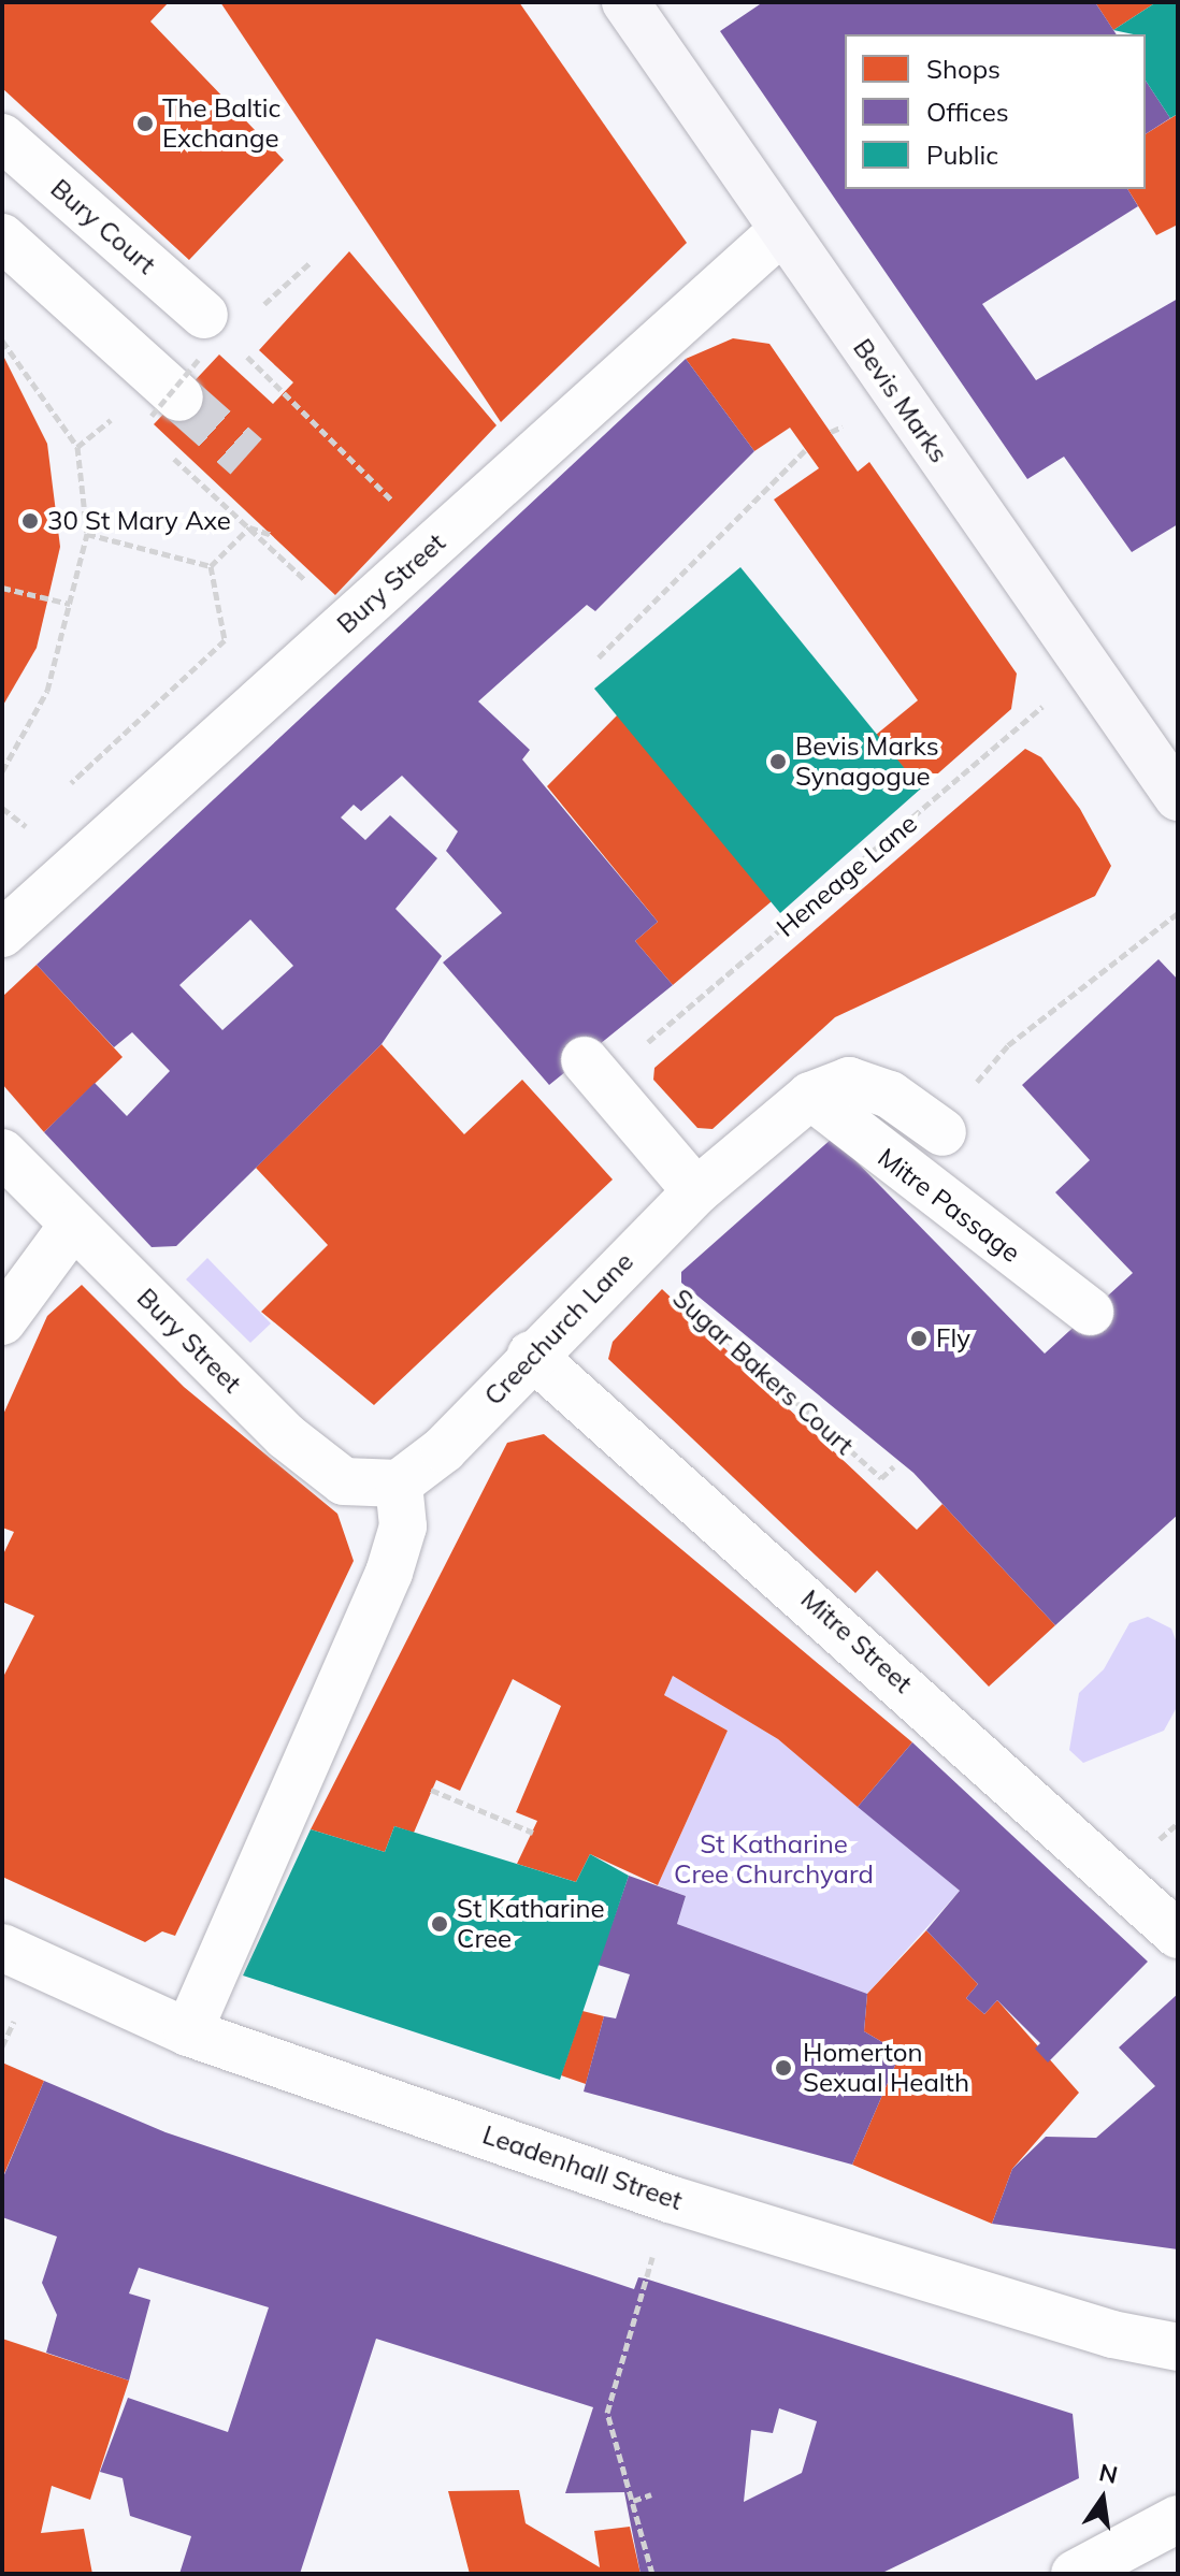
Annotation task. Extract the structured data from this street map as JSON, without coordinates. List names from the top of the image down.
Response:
{
  "streets": {
    "main road": ["Bevis Marks"],
    "street": [
      "Bury Court",
      "Bury Street",
      "Mitre Passage",
      "Creechurch Lane",
      "Mitre Street",
      "Leadenhall Street"
    ],
    "path": ["Heneage Lane", "Sugar Bakers Court"]
  },
  "crossings": [
    ["Bevis Marks", "Bury Street"],
    ["Bevis Marks", "Heneage Lane"],
    ["Bury Street", "Creechurch Lane"],
    ["Mitre Passage", "Creechurch Lane"],
    ["Creechurch Lane", "Sugar Bakers Court"],
    ["Creechurch Lane", "Mitre Street"]
  ],
  "parks": ["St Katharine Cree Churchyard"],
  "places": [
    "The Baltic Exchange",
    "30 St Mary Axe",
    "Bevis Marks Synagogue",
    "Fly",
    "St Katharine Cree",
    "Homerton Sexual Health"
  ],
  "legend": ["Shops", "Offices", "Public"],
  "north": "top"
}
